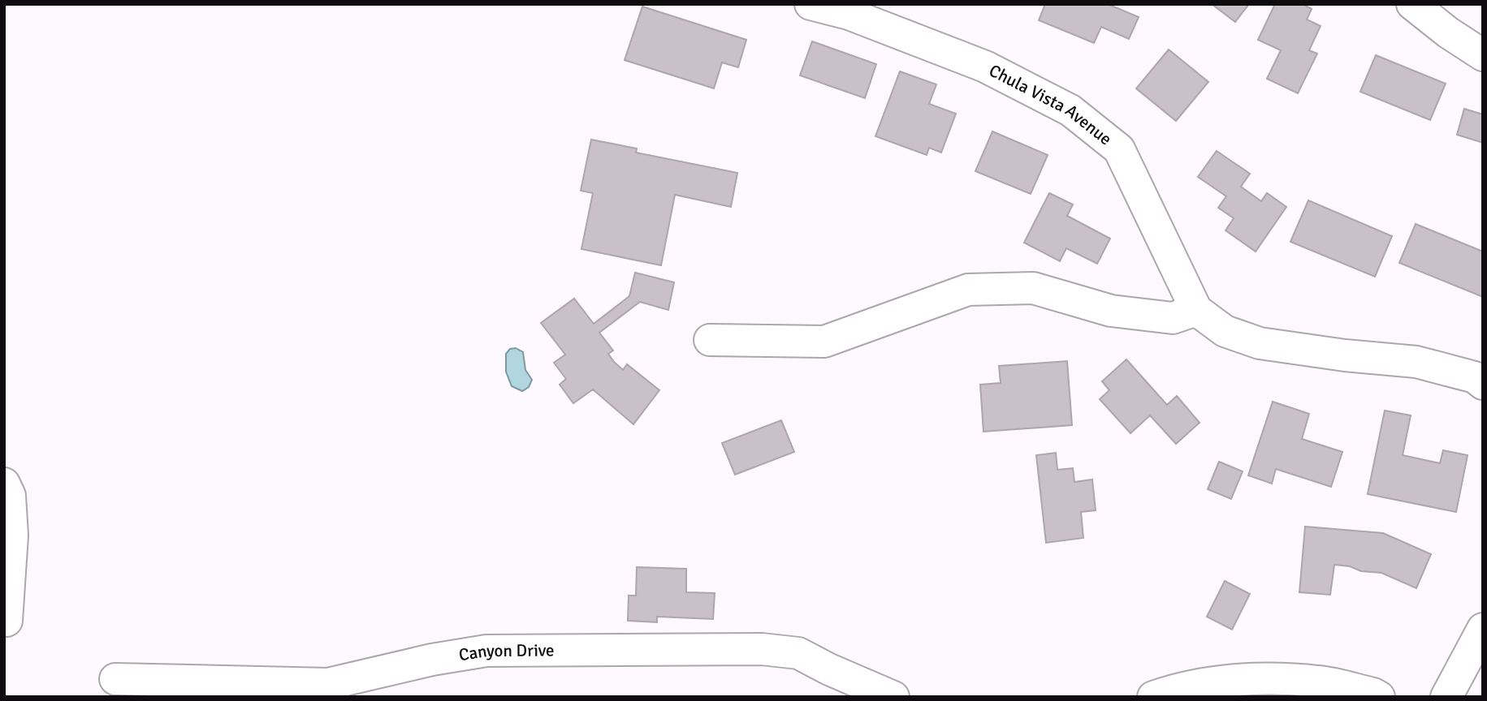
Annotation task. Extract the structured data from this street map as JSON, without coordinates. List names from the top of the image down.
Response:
{
  "streets": {
    "street": ["Chula Vista Avenue", "Canyon Drive"]
  }
}
